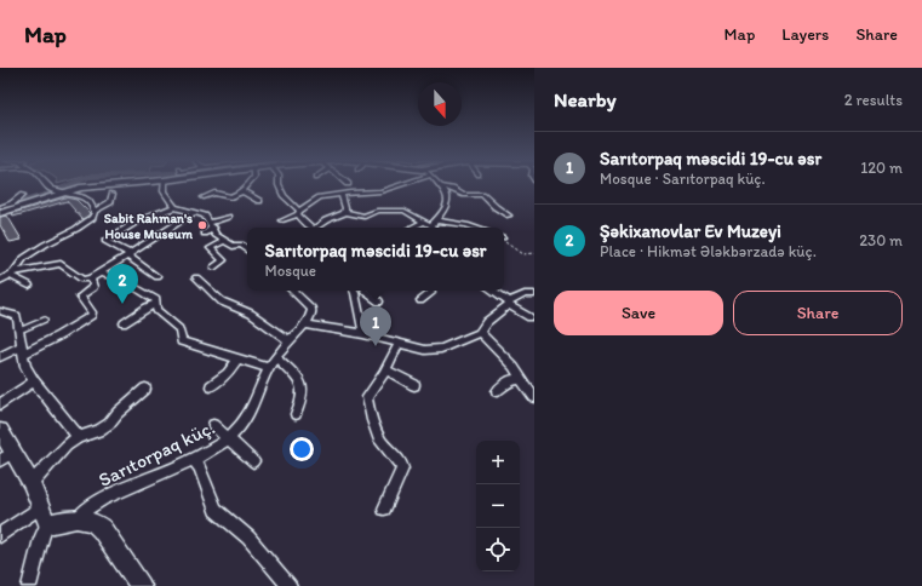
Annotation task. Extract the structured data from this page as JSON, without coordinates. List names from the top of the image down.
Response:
{
  "streets": {
    "street": ["Sarıtorpaq küç."]
  },
  "places": ["Sabit Rahman's House Museum"],
  "north": "bottom",
  "page": {
    "header": "Map",
    "nav": ["Map", "Layers", "Share"],
    "heading": ["Nearby", "2 results"],
    "list": [
      {
        "mark": "1",
        "name": "Sarıtorpaq məscidi 19-cu əsr",
        "note": "Mosque · Sarıtorpaq küç.",
        "value": "120 m"
      },
      {
        "mark": "2",
        "name": "Şəkixanovlar Ev Muzeyi",
        "note": "Place · Hikmət Ələkbərzadə küç.",
        "value": "230 m"
      }
    ],
    "popup": ["Sarıtorpaq məscidi 19-cu əsr", "Mosque"],
    "pins": ["2", "1"],
    "buttons": ["Save", "Share"],
    "map_buttons": ["+", "−"]
  }
}
